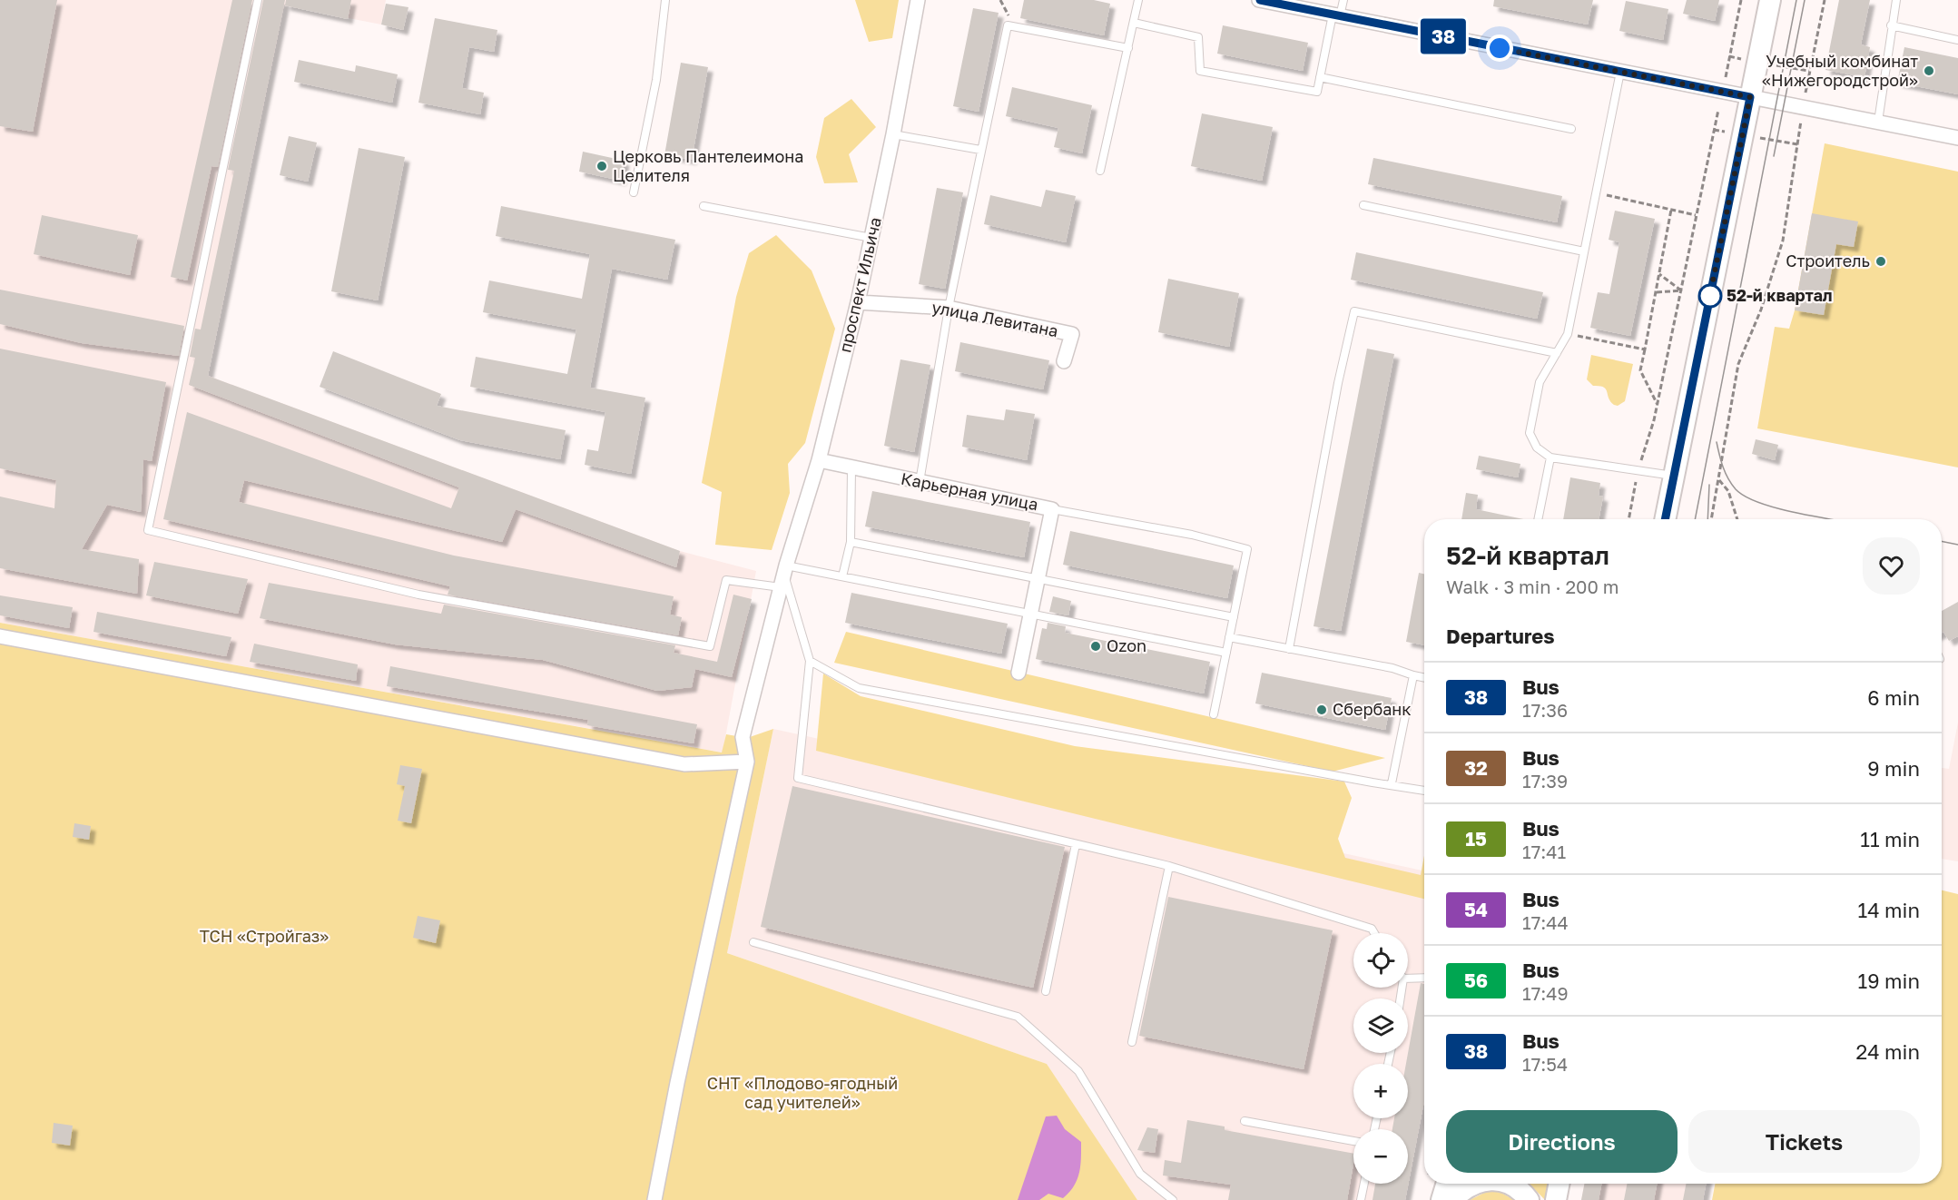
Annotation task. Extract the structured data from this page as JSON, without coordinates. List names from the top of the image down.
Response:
{
  "streets": {
    "street": ["проспект Ильича", "улица Левитана", "Карьерная улица"]
  },
  "crossings": [
    ["проспект Ильича", "улица Левитана"],
    ["проспект Ильича", "Карьерная улица"]
  ],
  "parks": ["ТСН «Стройгаз»", "СНТ «Плодово-ягодный сад учителей»"],
  "places": [
    "Учебный комбинат «Нижегородстрой»",
    "Церковь Пантелеимона Целителя",
    "Строитель",
    "52-й квартал",
    "Ozon",
    "Сбербанк"
  ],
  "lines": ["bus line 38"],
  "page": {
    "on_map": "38",
    "heading": [
      ["52-й квартал", "Walk · 3 min · 200 m"],
      "Departures"
    ],
    "list": [
      {
        "mark": "38",
        "name": "Bus",
        "note": "17:36",
        "value": "6 min"
      },
      {
        "mark": "32",
        "name": "Bus",
        "note": "17:39",
        "value": "9 min"
      },
      {
        "mark": "15",
        "name": "Bus",
        "note": "17:41",
        "value": "11 min"
      },
      {
        "mark": "54",
        "name": "Bus",
        "note": "17:44",
        "value": "14 min"
      },
      {
        "mark": "56",
        "name": "Bus",
        "note": "17:49",
        "value": "19 min"
      },
      {
        "mark": "38",
        "name": "Bus",
        "note": "17:54",
        "value": "24 min"
      }
    ],
    "map_buttons": ["+", "−"],
    "buttons": ["Directions", "Tickets"]
  }
}
